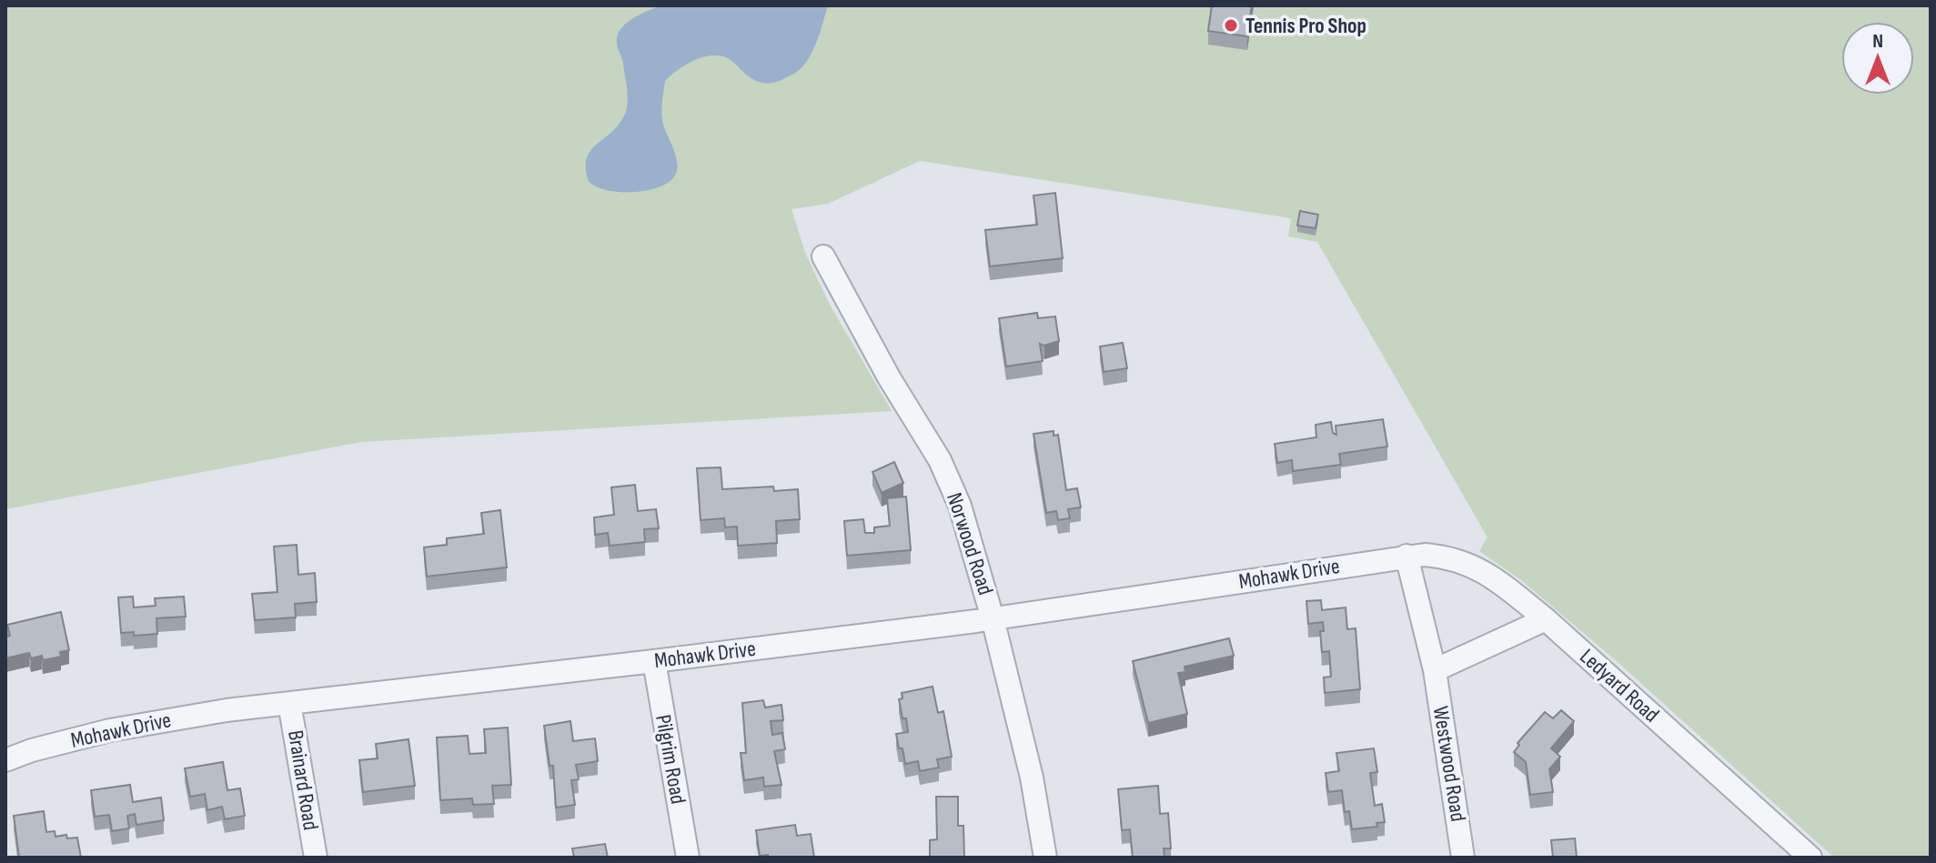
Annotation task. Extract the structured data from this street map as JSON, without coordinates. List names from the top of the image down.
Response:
{
  "streets": {
    "street": [
      "Norwood Road",
      "Mohawk Drive",
      "Ledyard Road",
      "Pilgrim Road",
      "Westwood Road",
      "Brainard Road"
    ]
  },
  "crossings": [
    ["Norwood Road", "Mohawk Drive"],
    ["Mohawk Drive", "Ledyard Road"],
    ["Mohawk Drive", "Pilgrim Road"],
    ["Mohawk Drive", "Westwood Road"],
    ["Mohawk Drive", "Brainard Road"],
    ["Ledyard Road", "Westwood Road"]
  ],
  "places": ["Tennis Pro Shop"],
  "north": "top"
}
